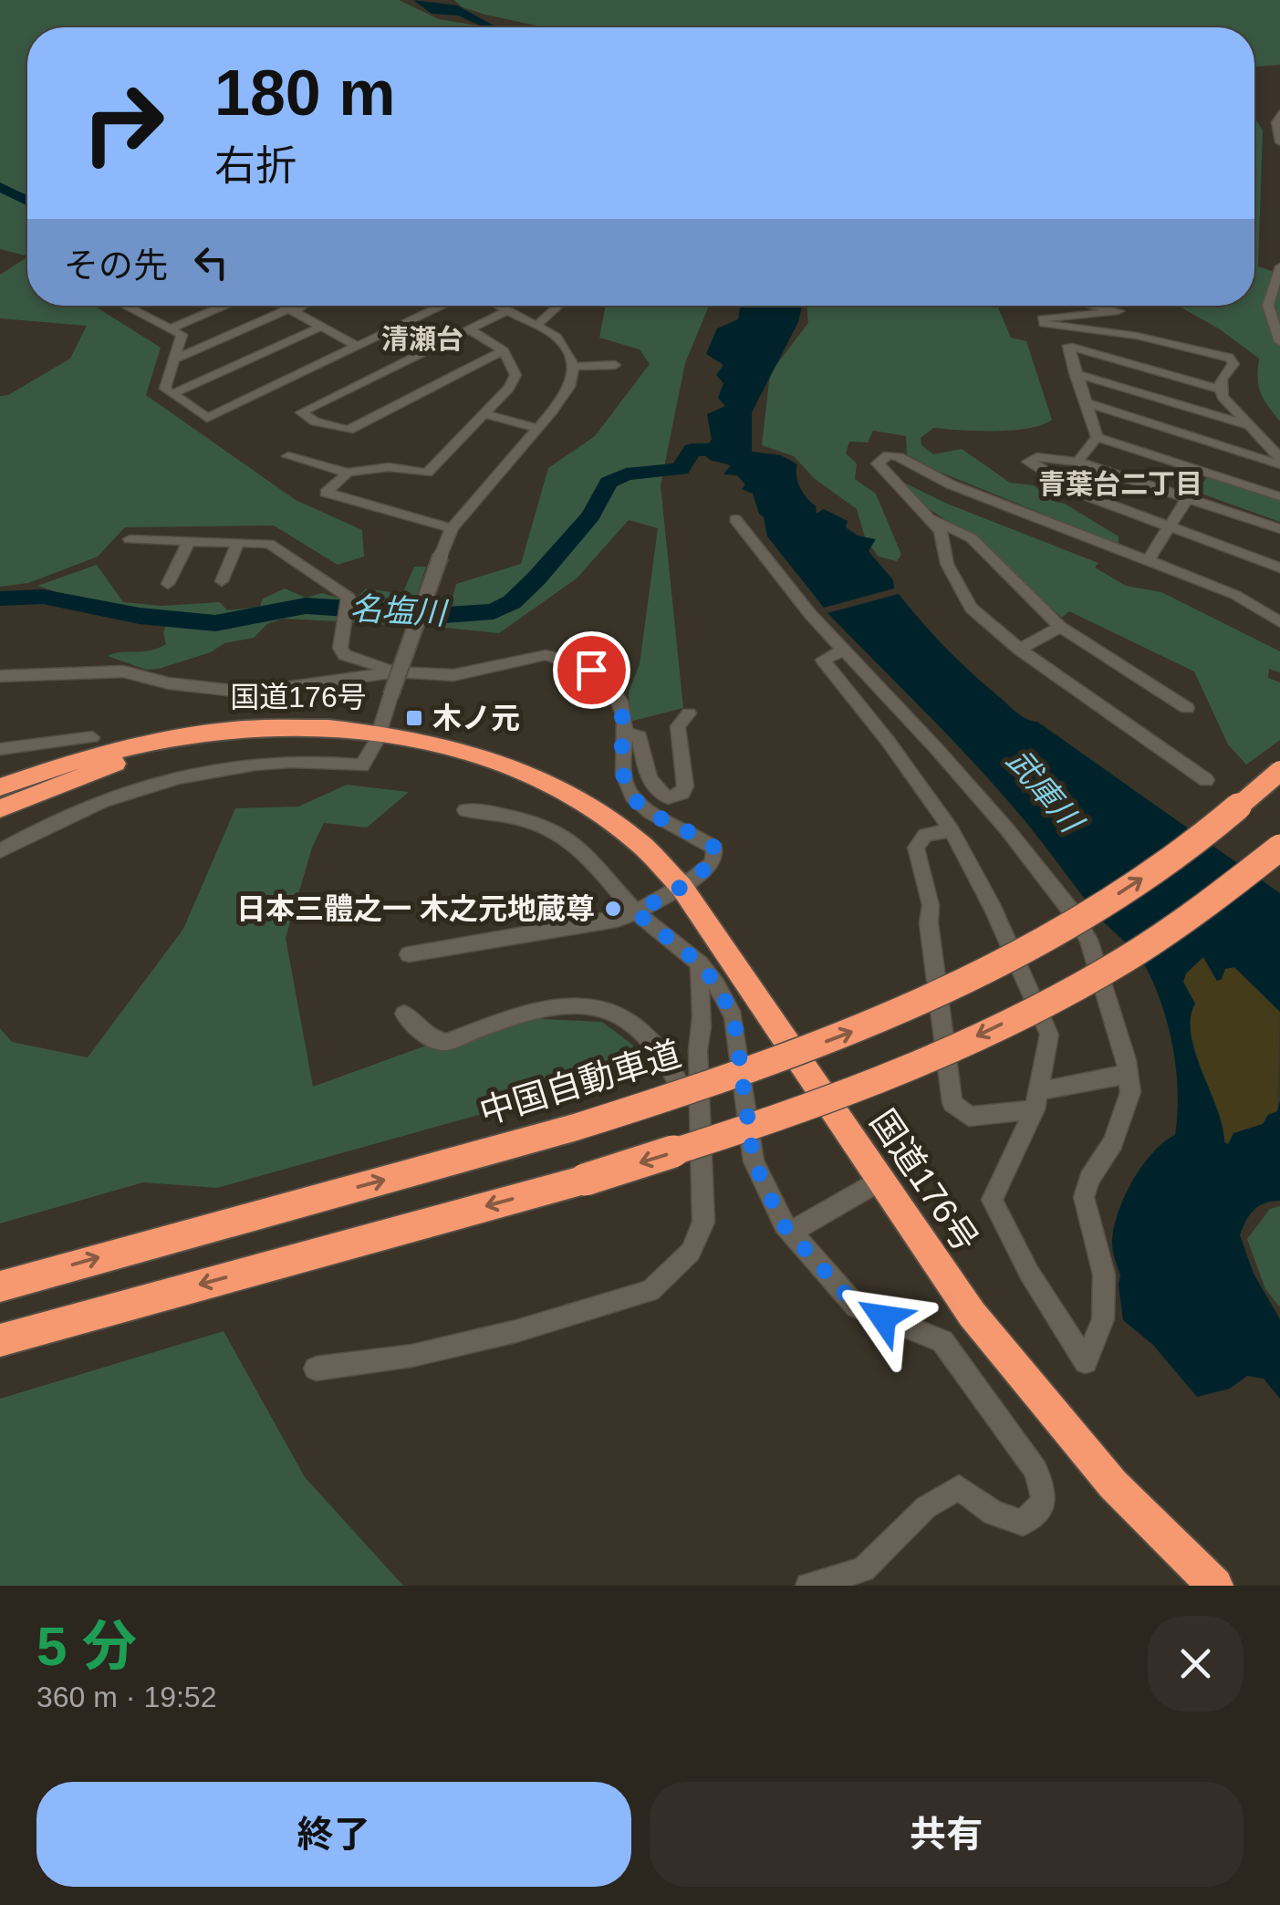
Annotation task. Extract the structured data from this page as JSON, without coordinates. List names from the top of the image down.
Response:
{
  "streets": {
    "highway": ["国道176号", "中国自動車道"]
  },
  "districts": ["清瀬台", "青葉台二丁目"],
  "water": ["名塩川", "武庫川"],
  "places": {
    "transit": ["木ノ元"],
    "other": ["日本三體之一 木之元地蔵尊"]
  },
  "page": {
    "turn": ["180 m", "右折"],
    "then": "その先",
    "heading": ["5 分", "360 m · 19:52"],
    "buttons": ["終了", "共有"]
  }
}
